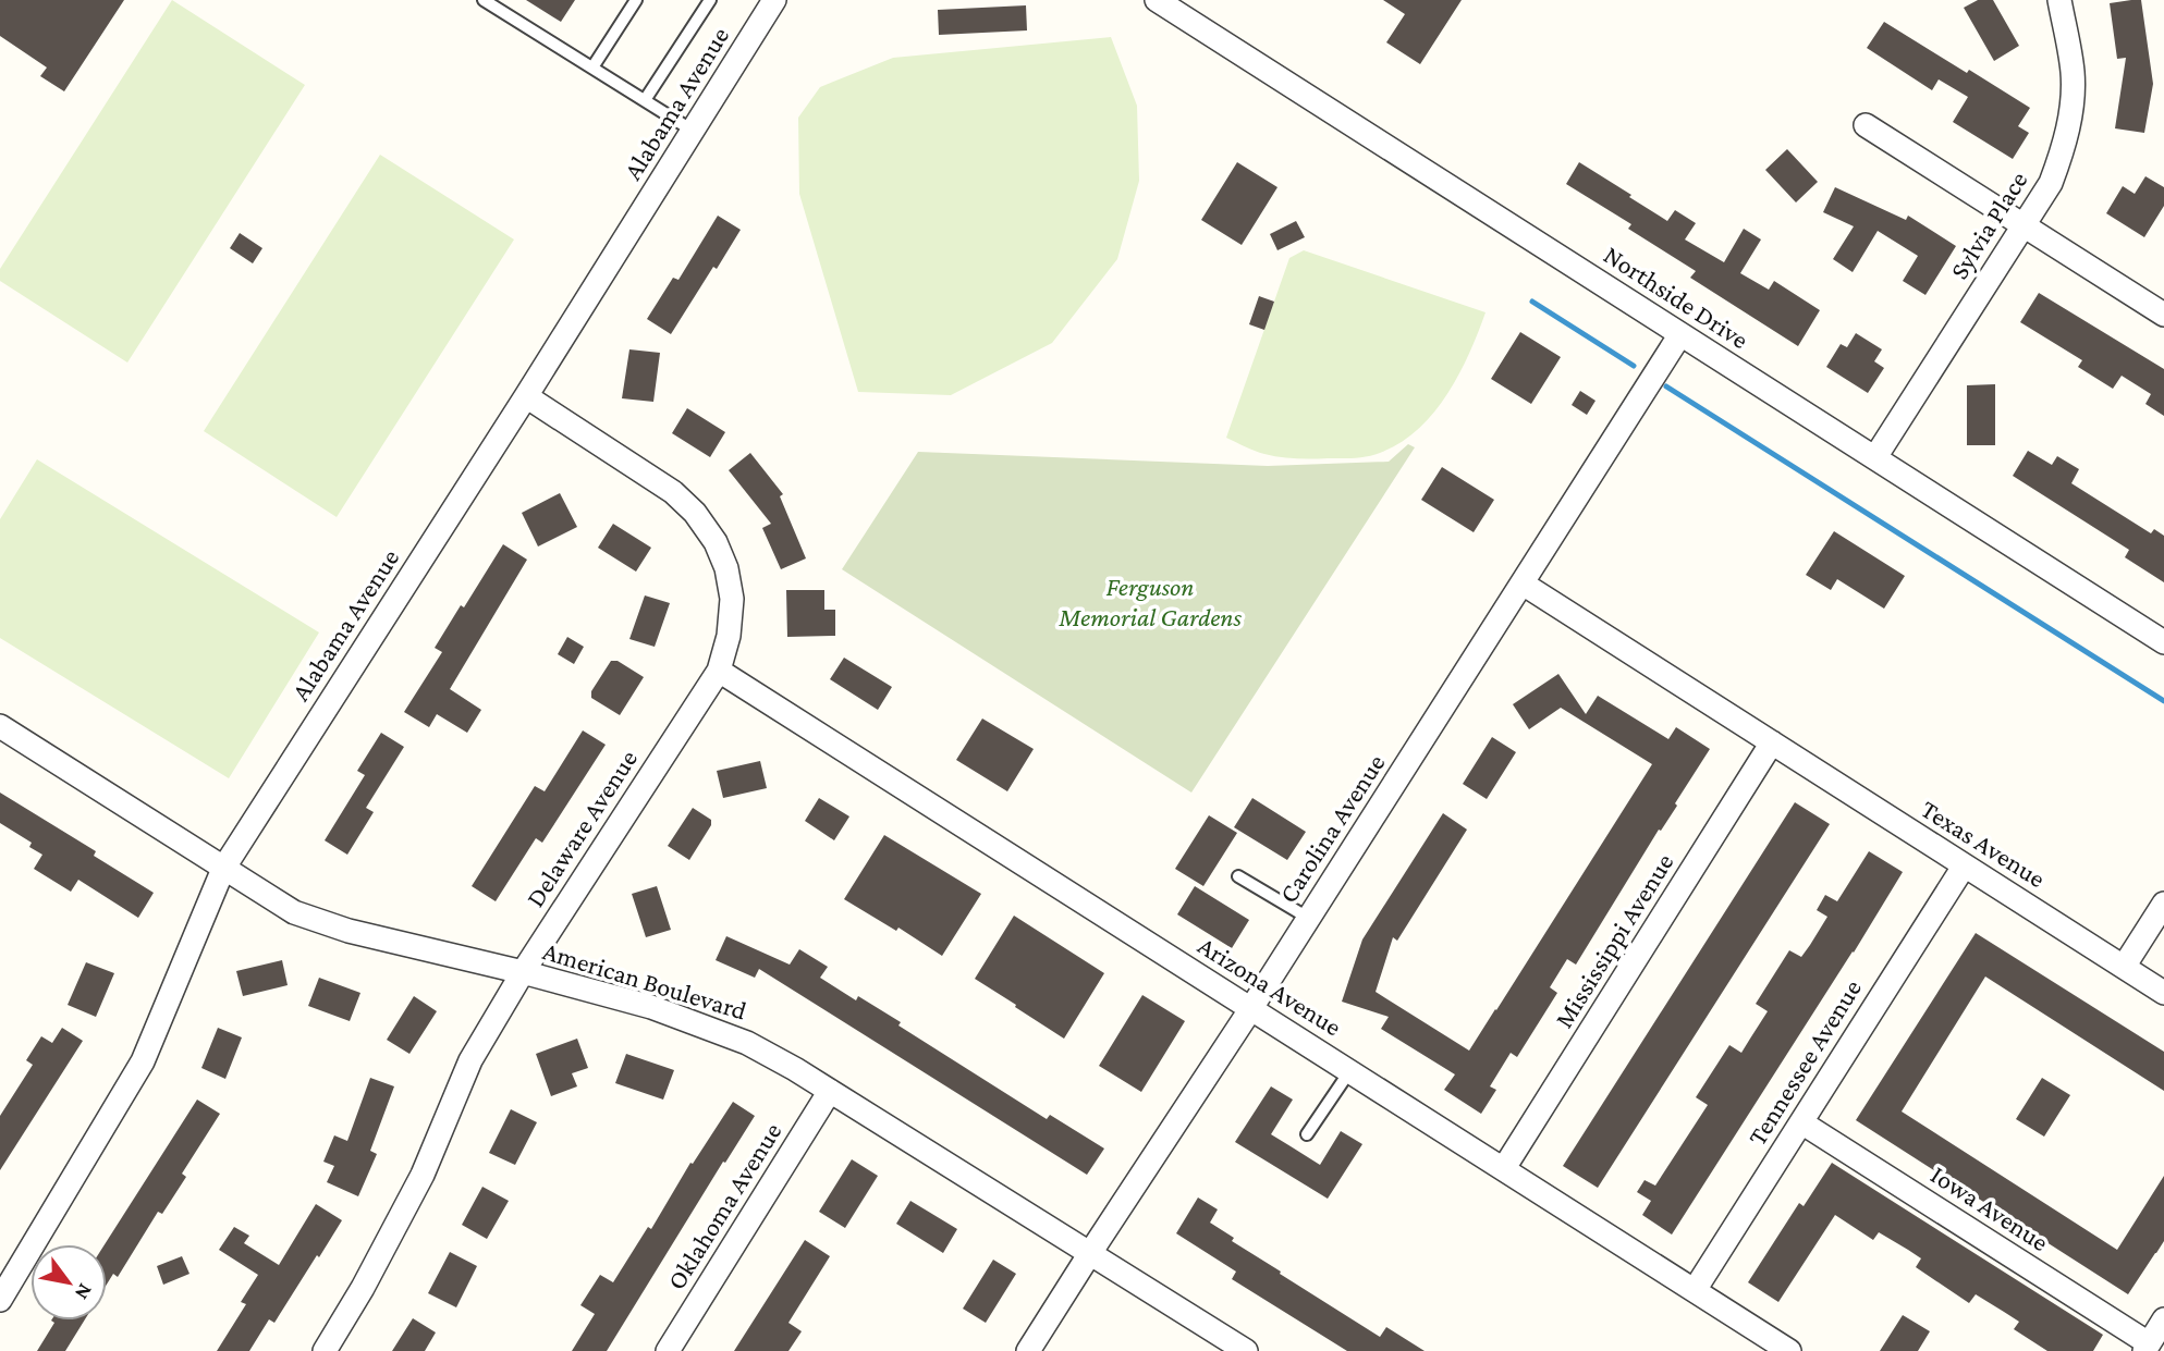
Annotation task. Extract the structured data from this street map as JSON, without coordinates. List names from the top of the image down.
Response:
{
  "streets": {
    "street": [
      "Alabama Avenue",
      "Sylvia Place",
      "Northside Drive",
      "Delaware Avenue",
      "Carolina Avenue",
      "Texas Avenue",
      "Mississippi Avenue",
      "American Boulevard",
      "Arizona Avenue",
      "Tennessee Avenue",
      "Oklahoma Avenue",
      "Iowa Avenue"
    ]
  },
  "crossings": [
    ["Alabama Avenue", "Delaware Avenue"],
    ["Alabama Avenue", "American Boulevard"],
    ["Sylvia Place", "Northside Drive"],
    ["Northside Drive", "Carolina Avenue"],
    ["Delaware Avenue", "American Boulevard"],
    ["Delaware Avenue", "Arizona Avenue"],
    ["Carolina Avenue", "Texas Avenue"],
    ["Carolina Avenue", "American Boulevard"],
    ["Carolina Avenue", "Arizona Avenue"],
    ["Texas Avenue", "Mississippi Avenue"],
    ["Texas Avenue", "Tennessee Avenue"],
    ["Mississippi Avenue", "Arizona Avenue"],
    ["American Boulevard", "Oklahoma Avenue"],
    ["Arizona Avenue", "Tennessee Avenue"],
    ["Tennessee Avenue", "Iowa Avenue"]
  ],
  "parks": ["Ferguson Memorial Gardens"],
  "north": "bottom right"
}
